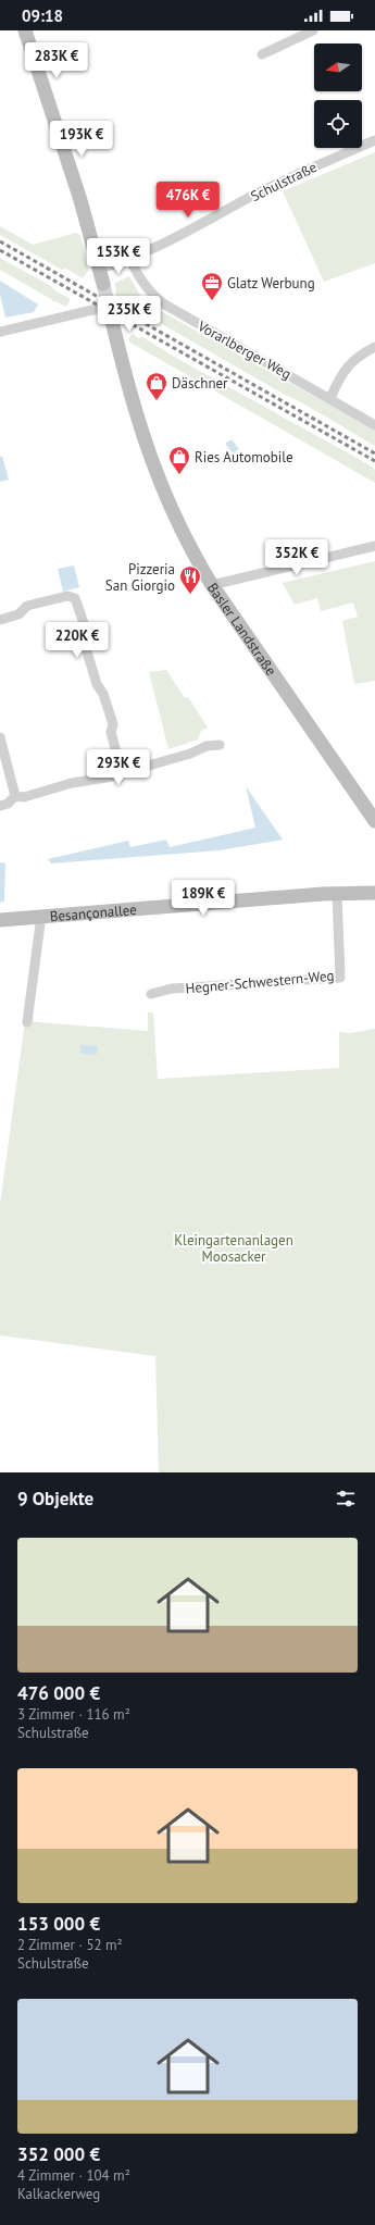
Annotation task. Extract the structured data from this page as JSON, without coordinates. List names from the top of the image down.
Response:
{
  "streets": {
    "street": [
      "Schulstraße",
      "Vorarlberger Weg",
      "Basler Landstraße",
      "Besançonallee",
      "Hegner-Schwestern-Weg"
    ]
  },
  "crossings": [
    ["Schulstraße", "Vorarlberger Weg"],
    ["Besançonallee", "Hegner-Schwestern-Weg"]
  ],
  "parks": ["Kleingartenanlagen Moosacker"],
  "places": {
    "office": ["Glatz Werbung"],
    "shop": ["Däschner", "Ries Automobile"],
    "restaurant": ["Pizzeria San Giorgio"]
  },
  "north": "left",
  "page": {
    "status": "09:18",
    "price": [
      "283K €",
      "193K €",
      "476K €",
      "153K €",
      "235K €",
      "352K €",
      "220K €",
      "293K €",
      "189K €"
    ],
    "heading": "9 Objekte",
    "list": [
      {
        "name": "476 000 €",
        "note": "3 Zimmer · 116 m² · Schulstraße"
      },
      {
        "name": "153 000 €",
        "note": "2 Zimmer · 52 m² · Schulstraße"
      },
      {
        "name": "352 000 €",
        "note": "4 Zimmer · 104 m² · Kalkackerweg"
      }
    ]
  }
}
